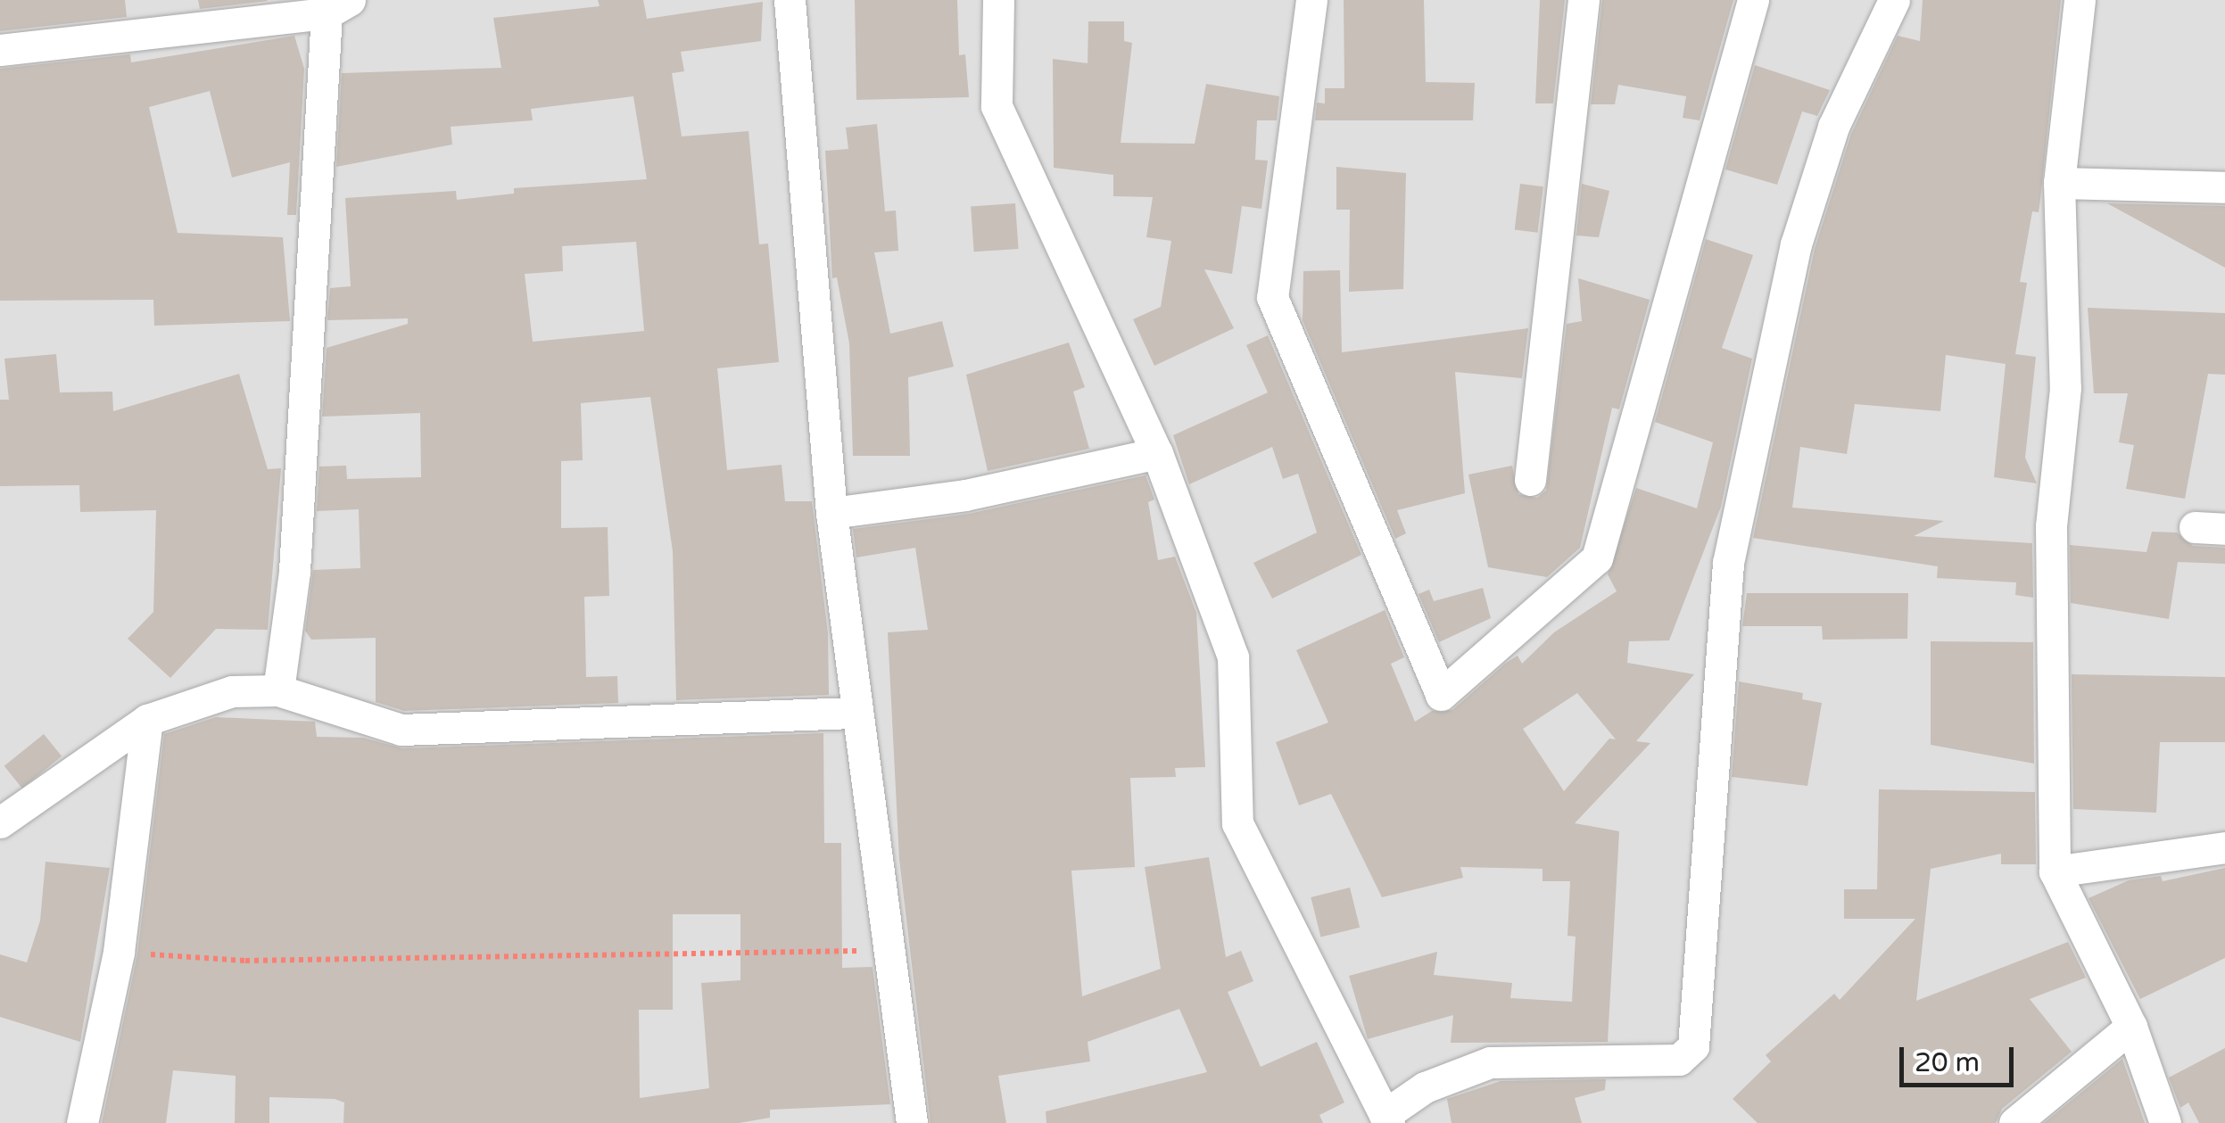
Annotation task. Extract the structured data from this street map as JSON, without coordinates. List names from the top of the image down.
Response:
{
  "scale_bar": "20 m"
}
